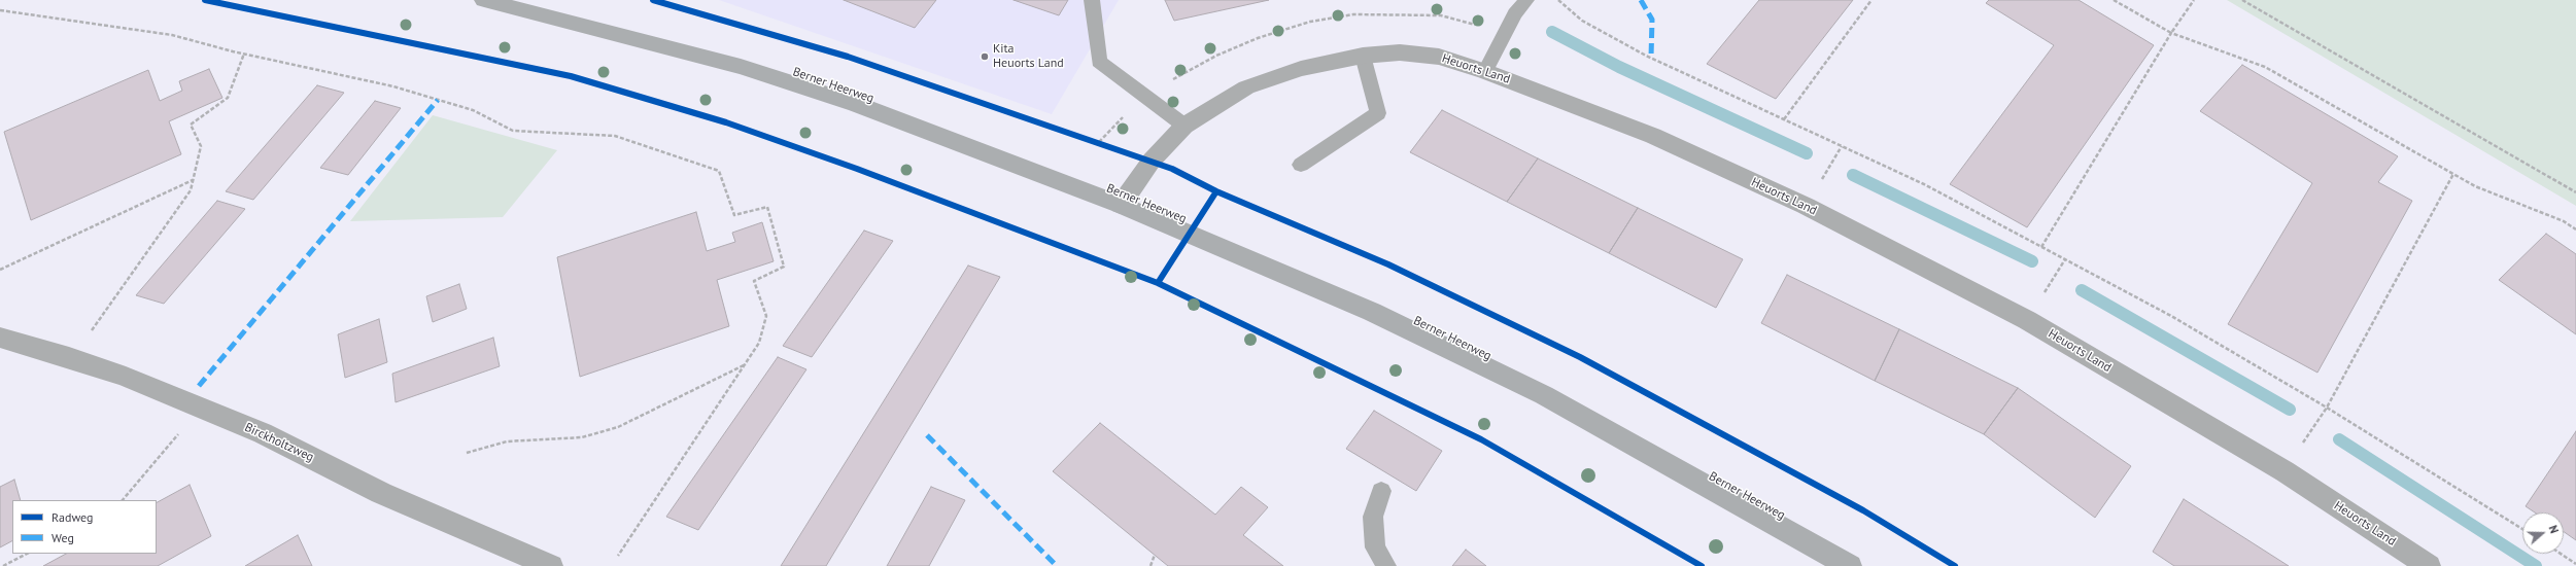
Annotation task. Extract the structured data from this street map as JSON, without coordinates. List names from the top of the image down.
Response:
{
  "streets": {
    "main road": ["Berner Heerweg"],
    "street": ["Heuorts Land", "Birckholtzweg"]
  },
  "crossings": [
    ["Heuorts Land", "Berner Heerweg"]
  ],
  "places": ["Kita Heuorts Land"],
  "legend": ["Radweg", "Weg"],
  "north": "right"
}
